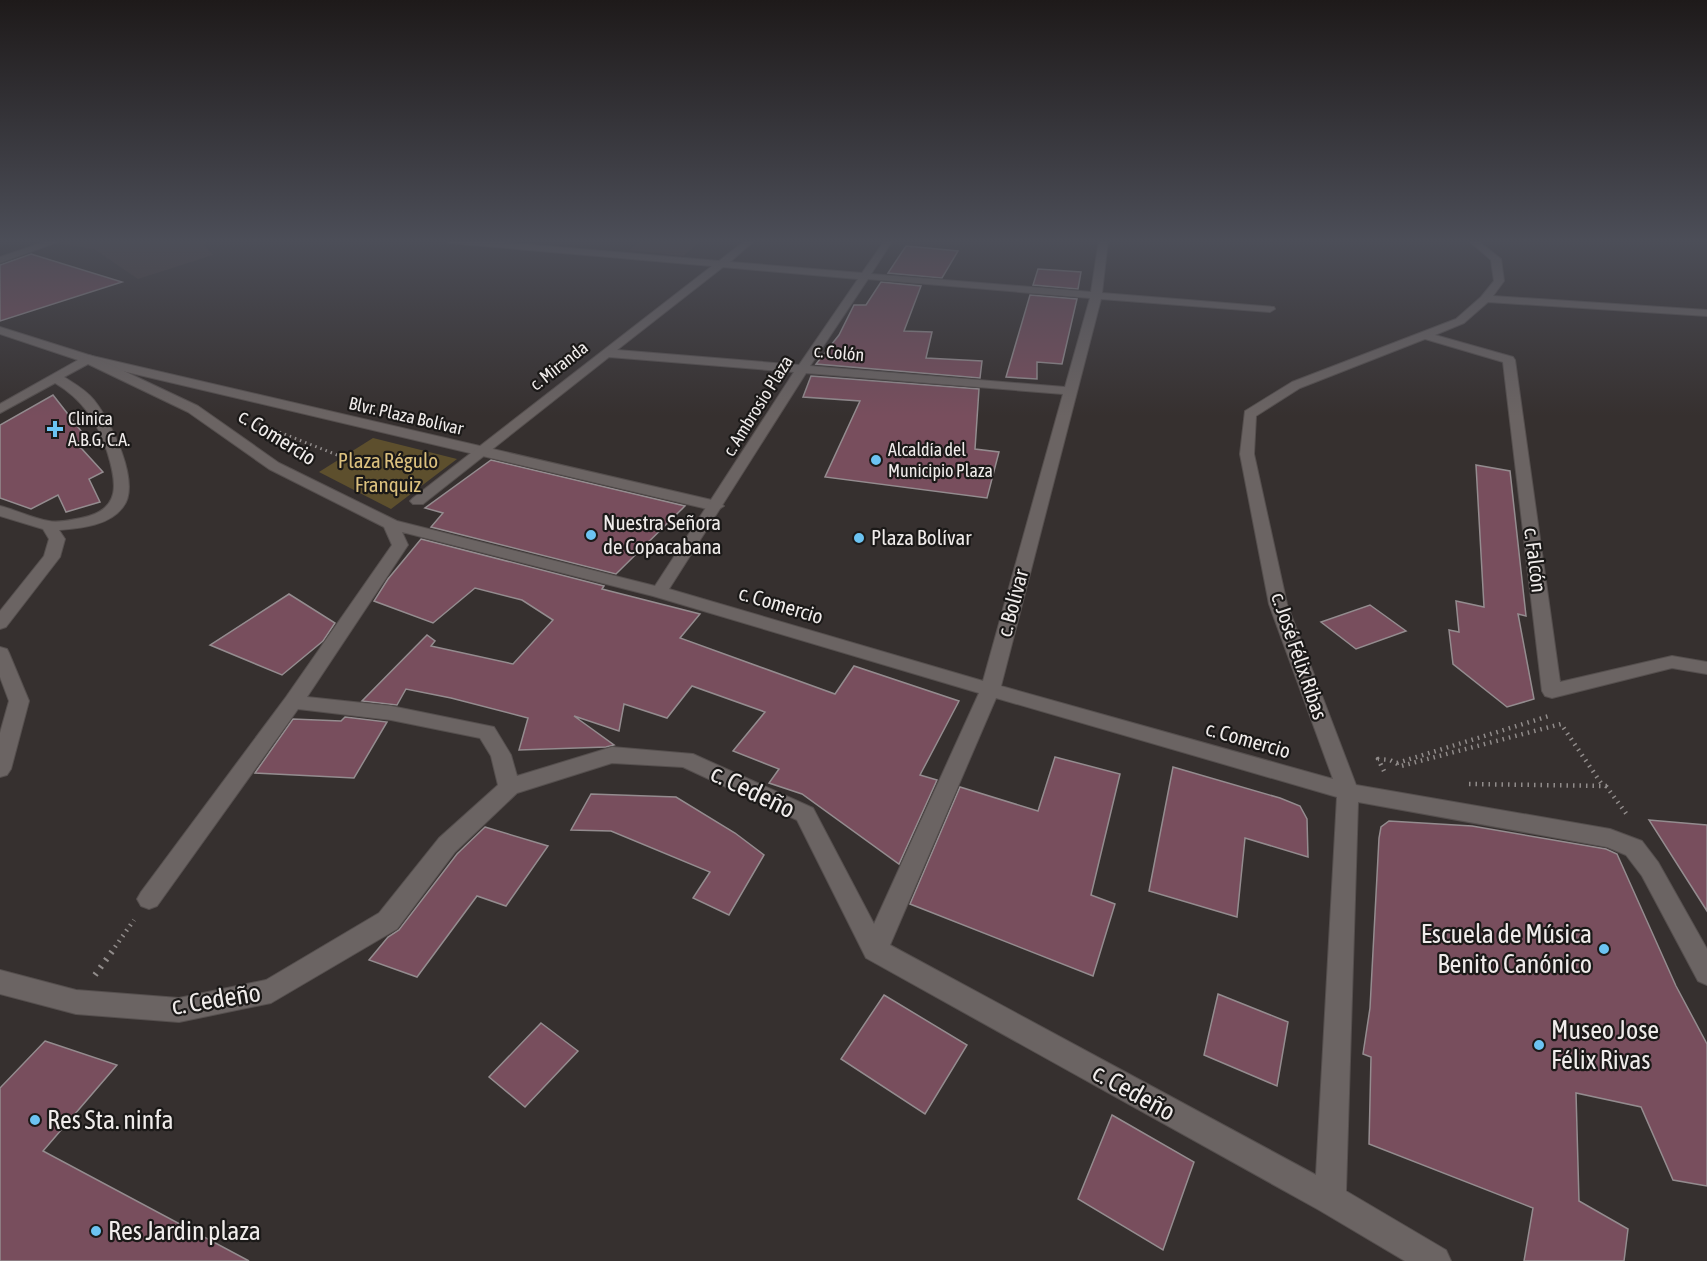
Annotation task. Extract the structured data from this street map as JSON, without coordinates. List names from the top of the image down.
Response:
{
  "streets": {
    "street": [
      "c. Colón",
      "c. Miranda",
      "c. Ambrosio Plaza",
      "Blvr. Plaza Bolívar",
      "c. Comercio",
      "c. Falcón",
      "c. Bolívar",
      "c. José Félix Ribas",
      "c. Cedeño"
    ]
  },
  "crossings": [
    ["c. Colón", "c. Miranda"],
    ["c. Colón", "c. Ambrosio Plaza"],
    ["c. Colón", "c. Bolívar"],
    ["c. Miranda", "Blvr. Plaza Bolívar"],
    ["c. Ambrosio Plaza", "Blvr. Plaza Bolívar"],
    ["c. Ambrosio Plaza", "c. Comercio"],
    ["Blvr. Plaza Bolívar", "c. Comercio"],
    ["c. Comercio", "c. Bolívar"],
    ["c. Comercio", "c. José Félix Ribas"],
    ["c. Falcón", "c. José Félix Ribas"],
    ["c. Bolívar", "c. Cedeño"],
    ["c. José Félix Ribas", "c. Cedeño"]
  ],
  "parks": ["Plaza Régulo Franquiz"],
  "places": {
    "health": ["Clinica A.B.G, C.A."],
    "other": [
      "Alcaldía del Municipio Plaza",
      "Nuestra Señora de Copacabana",
      "Plaza Bolívar",
      "Escuela de Música Benito Canónico",
      "Museo Jose Félix Rivas",
      "Res Sta. ninfa",
      "Res Jardin plaza"
    ]
  }
}
